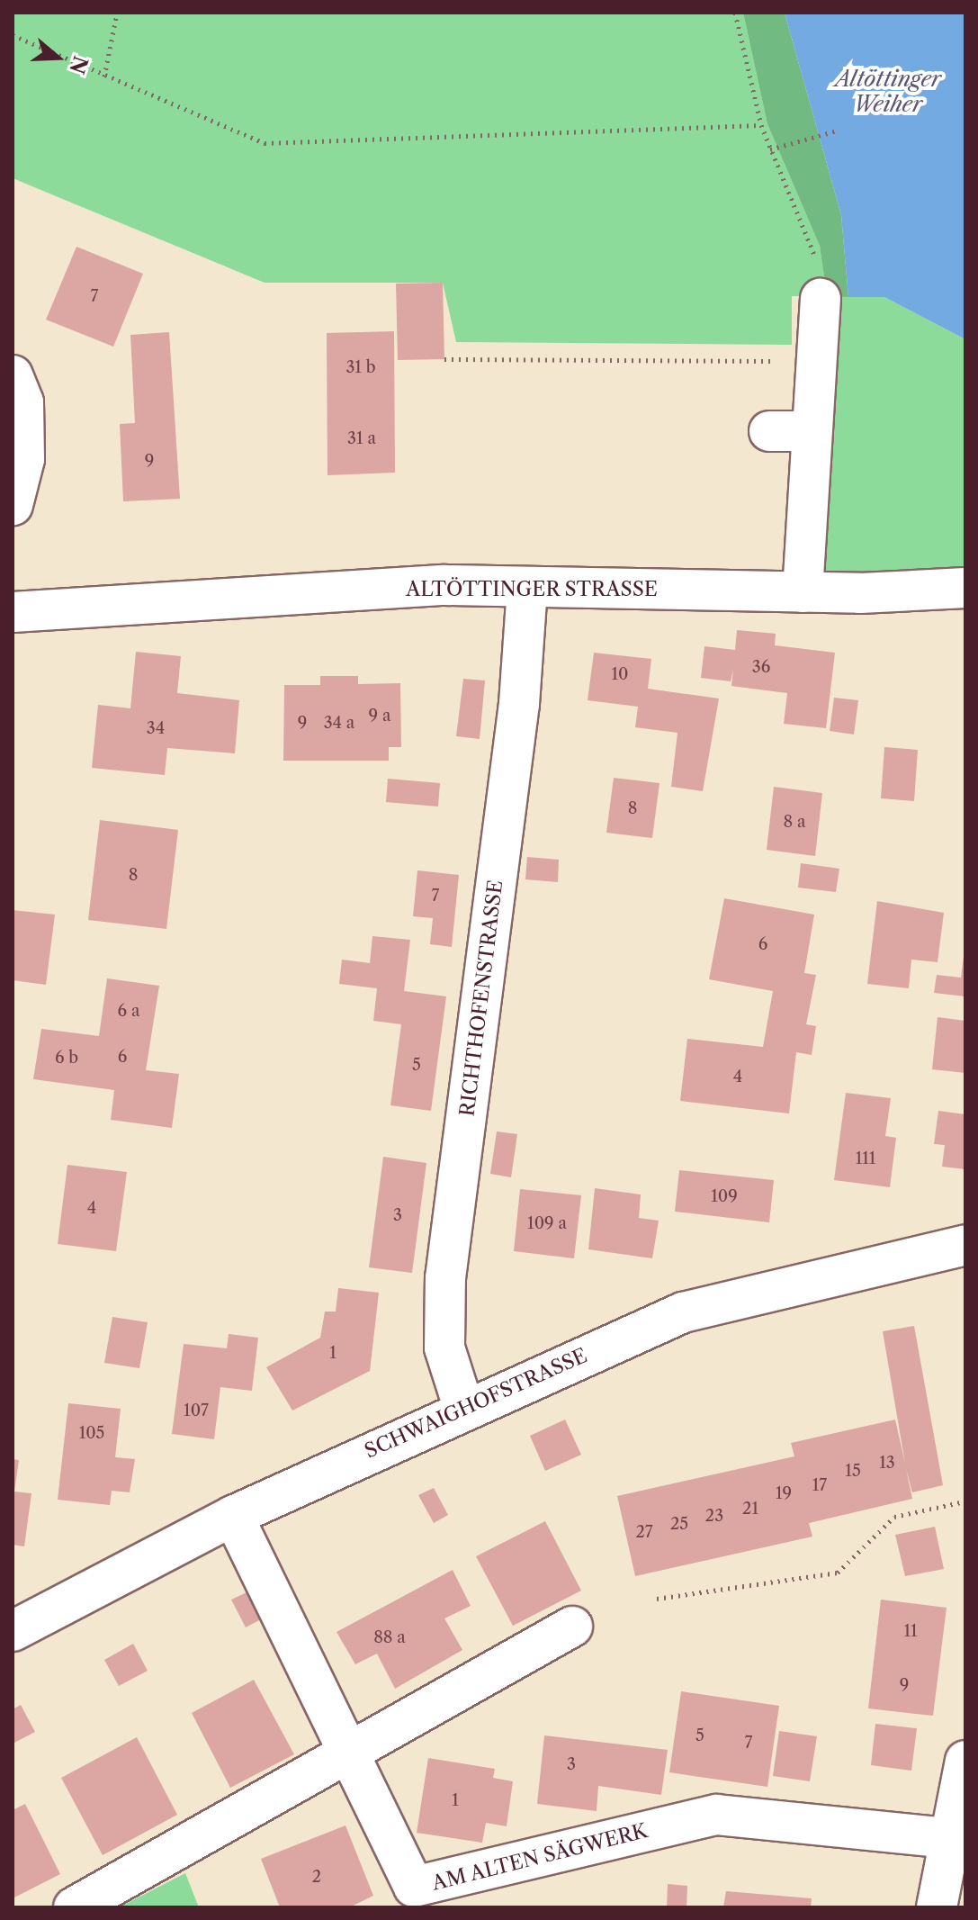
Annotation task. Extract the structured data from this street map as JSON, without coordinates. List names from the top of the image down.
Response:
{
  "streets": {
    "street": [
      "ALTÖTTINGER STRASSE",
      "RICHTHOFENSTRASSE",
      "SCHWAIGHOFSTRASSE",
      "AM ALTEN SÄGWERK"
    ]
  },
  "crossings": [
    ["ALTÖTTINGER STRASSE", "RICHTHOFENSTRASSE"],
    ["RICHTHOFENSTRASSE", "SCHWAIGHOFSTRASSE"],
    ["SCHWAIGHOFSTRASSE", "AM ALTEN SÄGWERK"]
  ],
  "water": ["Altöttinger Weiher"],
  "house_numbers": [
    "7",
    "31 b",
    "31 a",
    "9",
    "36",
    "10",
    "9 a",
    "9",
    "34 a",
    "34",
    "8",
    "8 a",
    "8",
    "7",
    "6",
    "6 a",
    "6",
    "6 b",
    "5",
    "4",
    "111",
    "109",
    "4",
    "3",
    "109 a",
    "1",
    "107",
    "105",
    "13",
    "15",
    "17",
    "19",
    "21",
    "23",
    "25",
    "27",
    "11",
    "88 a",
    "9",
    "5",
    "7",
    "3",
    "1",
    "2"
  ],
  "north": "right"
}
